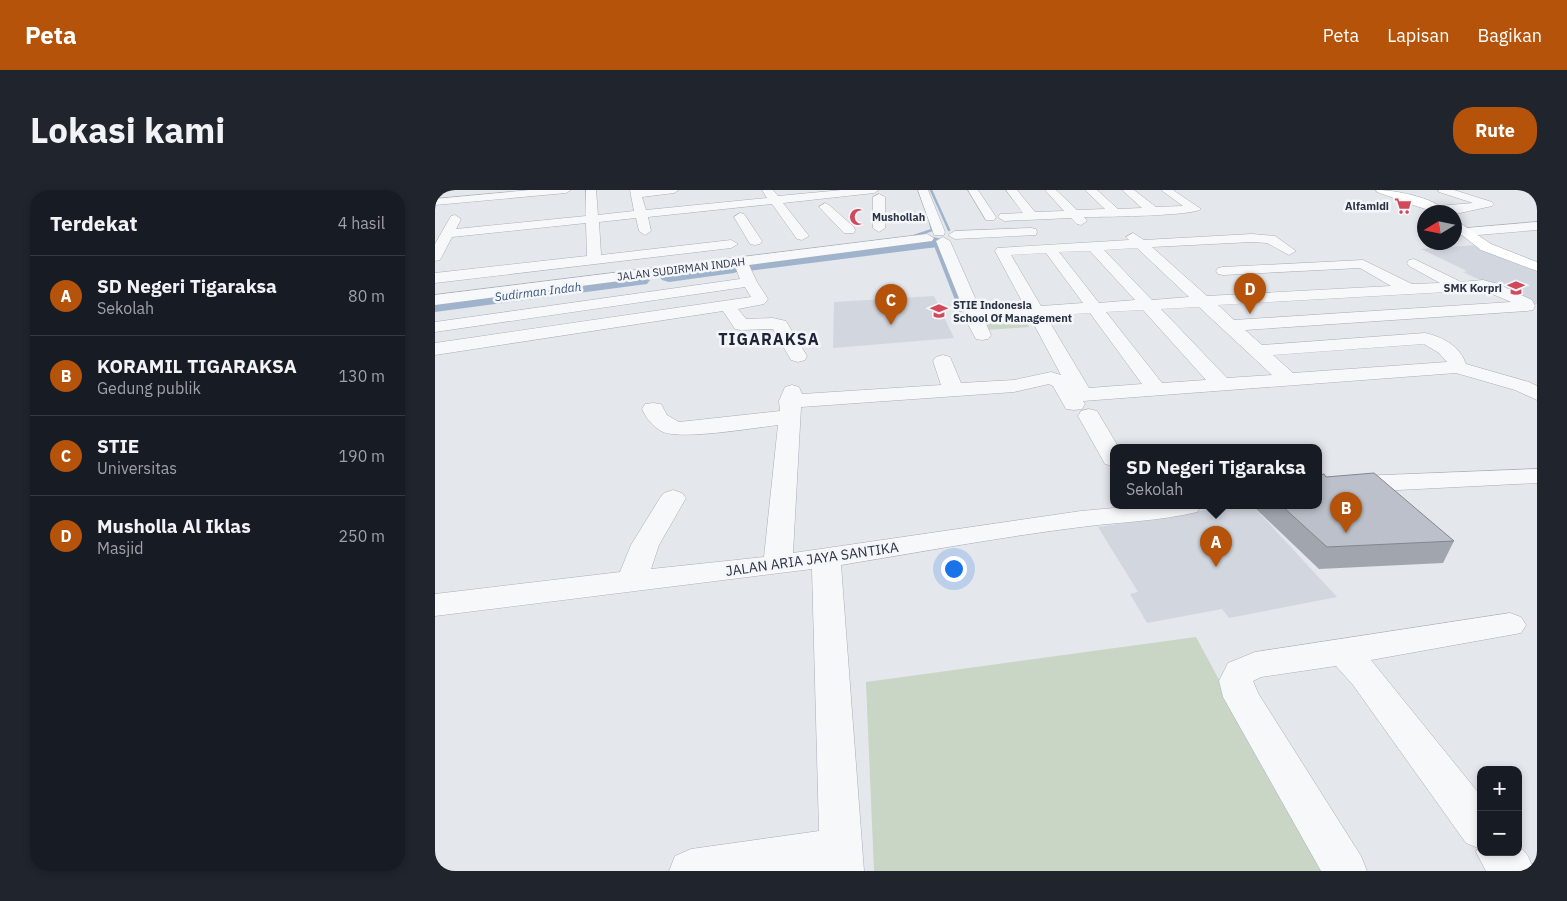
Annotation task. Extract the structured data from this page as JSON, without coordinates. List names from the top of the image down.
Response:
{
  "streets": {
    "street": ["JALAN SUDIRMAN INDAH", "JALAN ARIA JAYA SANTIKA"]
  },
  "districts": ["TIGARAKSA"],
  "water": ["Sudirman Indah"],
  "places": {
    "supermarket": ["Alfamidi"],
    "mosque": ["Mushollah"],
    "school or university": ["SMK Korpri", "STIE Indonesia School Of Management"]
  },
  "north": "left",
  "page": {
    "header": "Peta",
    "nav": ["Peta", "Lapisan", "Bagikan"],
    "title": "Lokasi kami",
    "buttons": "Rute",
    "heading": ["Terdekat", "4 hasil"],
    "list": [
      {
        "mark": "A",
        "name": "SD Negeri Tigaraksa",
        "note": "Sekolah",
        "value": "80 m"
      },
      {
        "mark": "B",
        "name": "KORAMIL TIGARAKSA",
        "note": "Gedung publik",
        "value": "130 m"
      },
      {
        "mark": "C",
        "name": "STIE",
        "note": "Universitas",
        "value": "190 m"
      },
      {
        "mark": "D",
        "name": "Musholla Al Iklas",
        "note": "Masjid",
        "value": "250 m"
      }
    ],
    "pins": [
      "D",
      "C",
      "B",
      "A"
    ],
    "popup": ["SD Negeri Tigaraksa", "Sekolah"],
    "map_buttons": ["+", "−"]
  }
}
